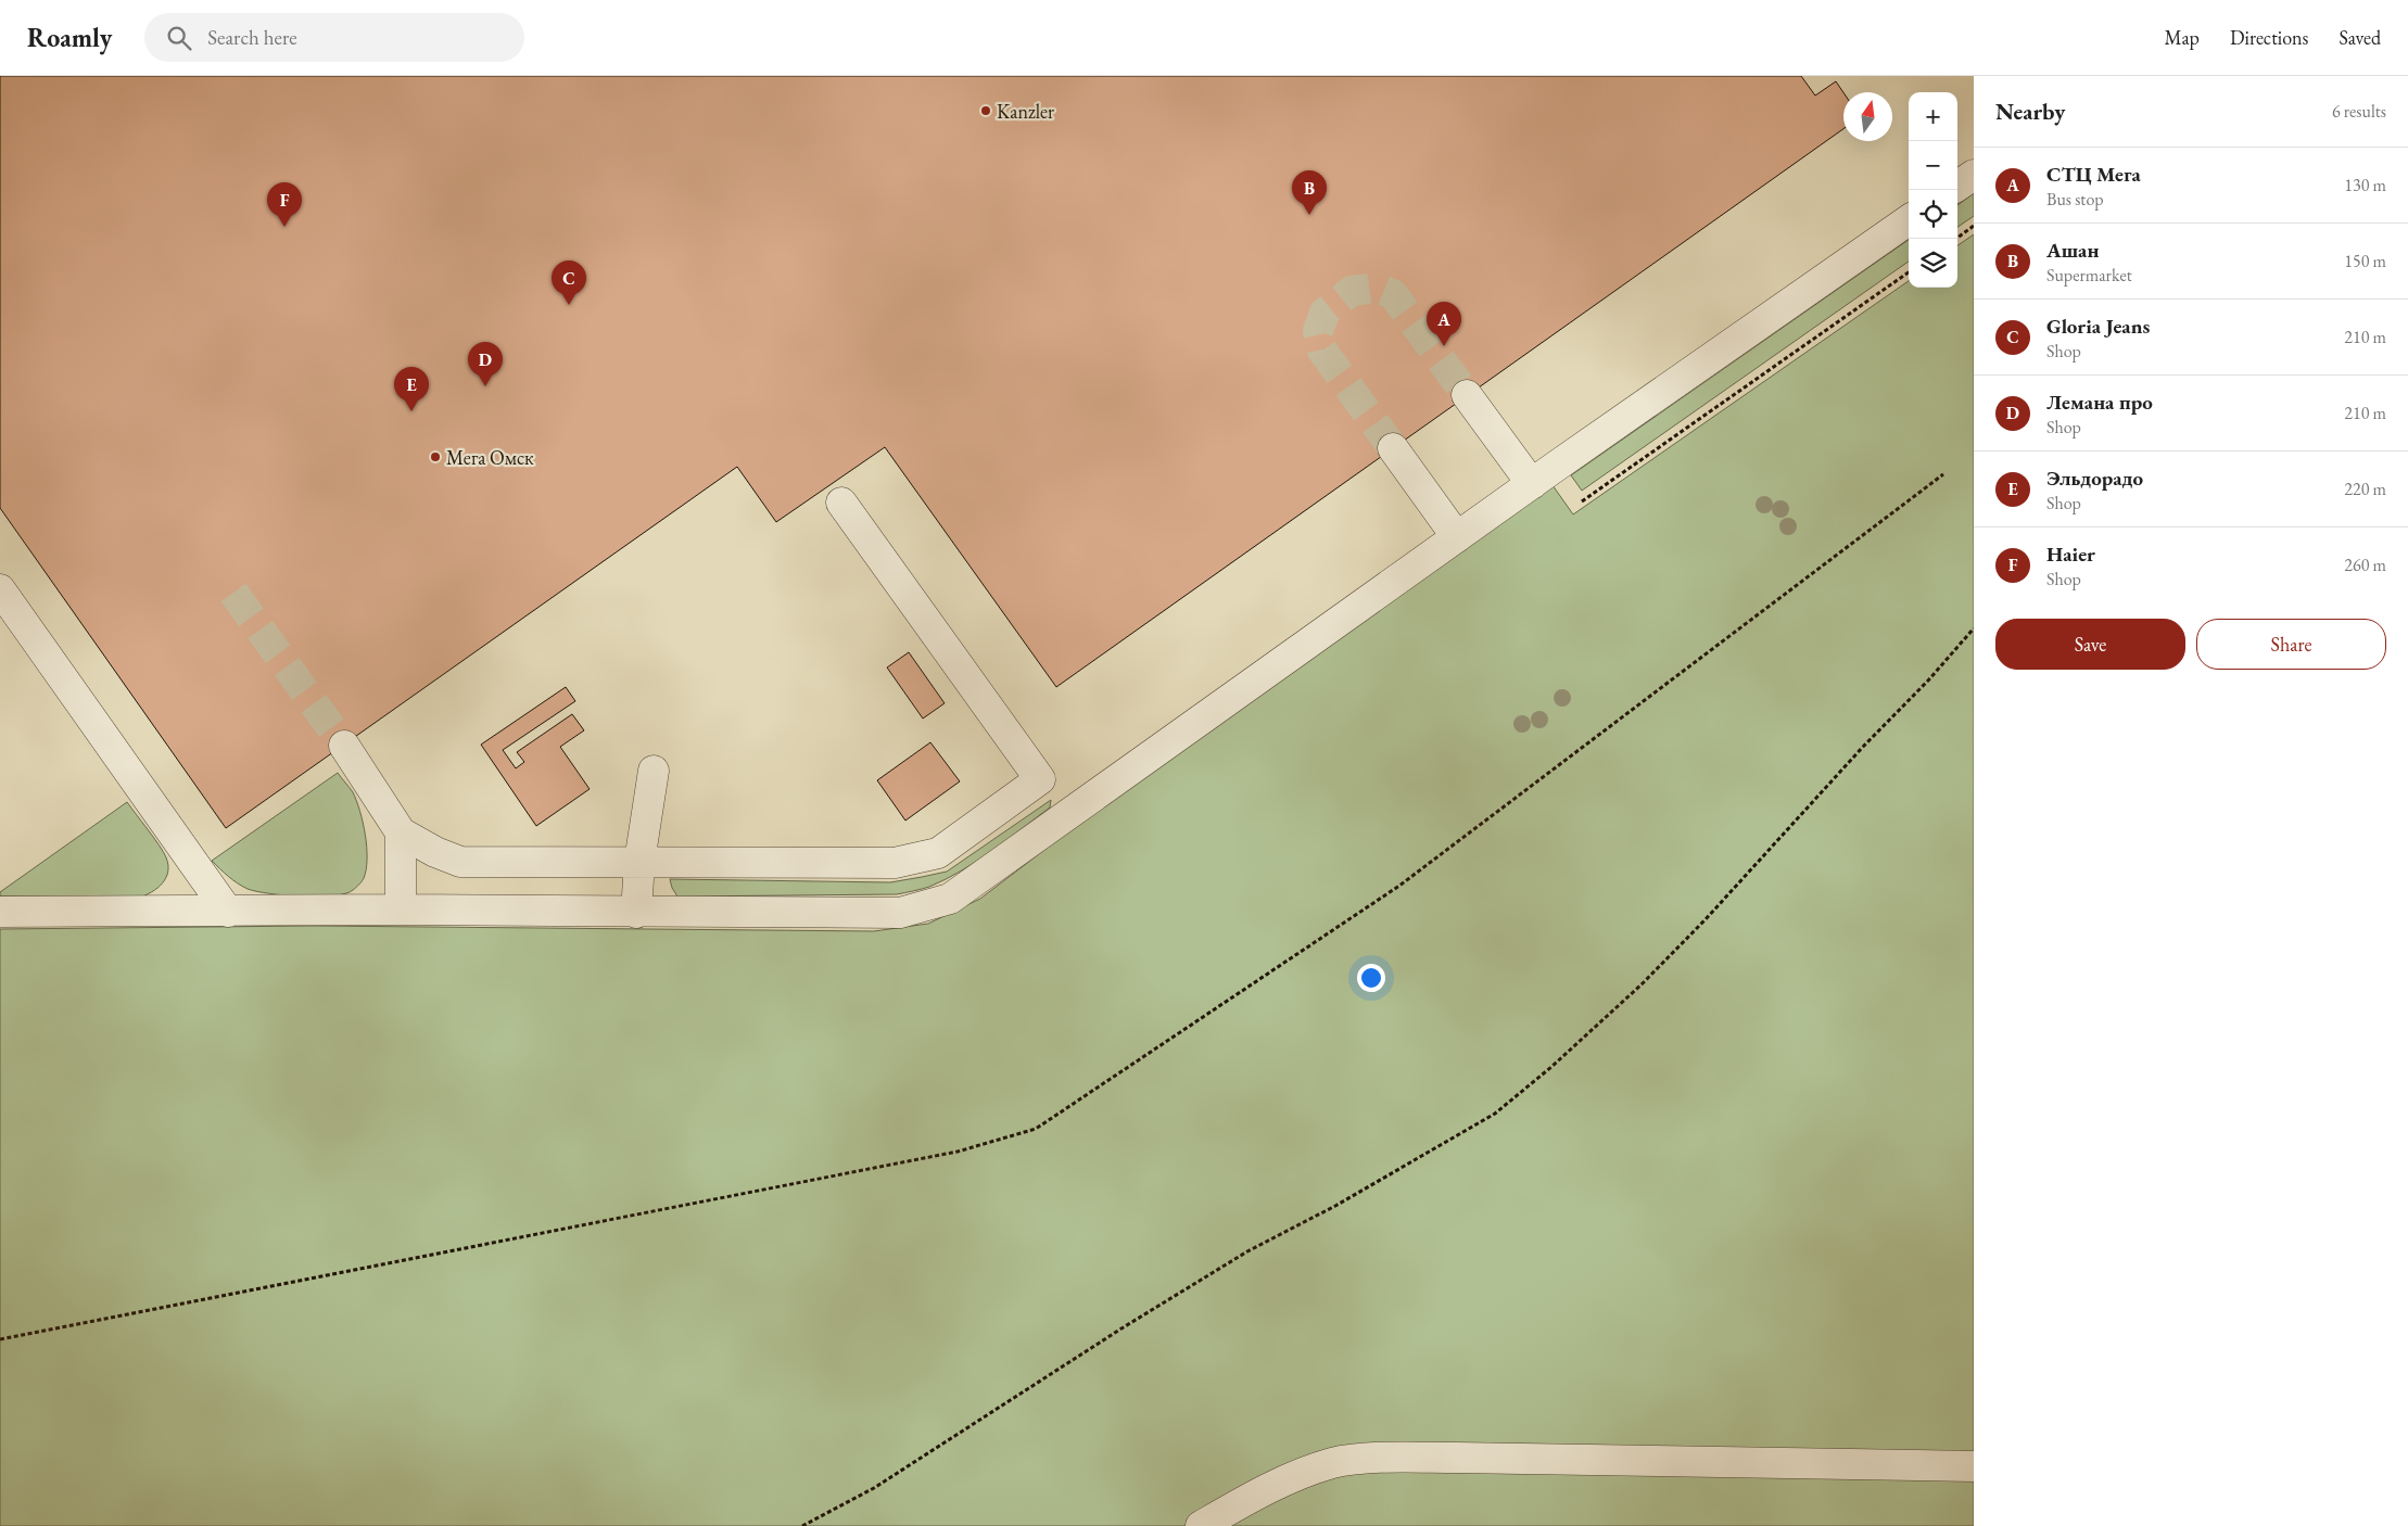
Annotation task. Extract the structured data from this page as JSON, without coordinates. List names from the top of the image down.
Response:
{
  "places": ["Kanzler", "Мега Омск"],
  "north": "top",
  "page": {
    "header": "Roamly",
    "search": "Search here",
    "nav": ["Map", "Directions", "Saved"],
    "heading": ["Nearby", "6 results"],
    "map_buttons": ["+", "−"],
    "list": [
      {
        "mark": "A",
        "name": "СТЦ Мега",
        "note": "Bus stop",
        "value": "130 m"
      },
      {
        "mark": "B",
        "name": "Ашан",
        "note": "Supermarket",
        "value": "150 m"
      },
      {
        "mark": "C",
        "name": "Gloria Jeans",
        "note": "Shop",
        "value": "210 m"
      },
      {
        "mark": "D",
        "name": "Лемана про",
        "note": "Shop",
        "value": "210 m"
      },
      {
        "mark": "E",
        "name": "Эльдорадо",
        "note": "Shop",
        "value": "220 m"
      },
      {
        "mark": "F",
        "name": "Haier",
        "note": "Shop",
        "value": "260 m"
      }
    ],
    "pins": [
      "B",
      "F",
      "C",
      "A",
      "D",
      "E"
    ],
    "buttons": ["Save", "Share"]
  }
}
